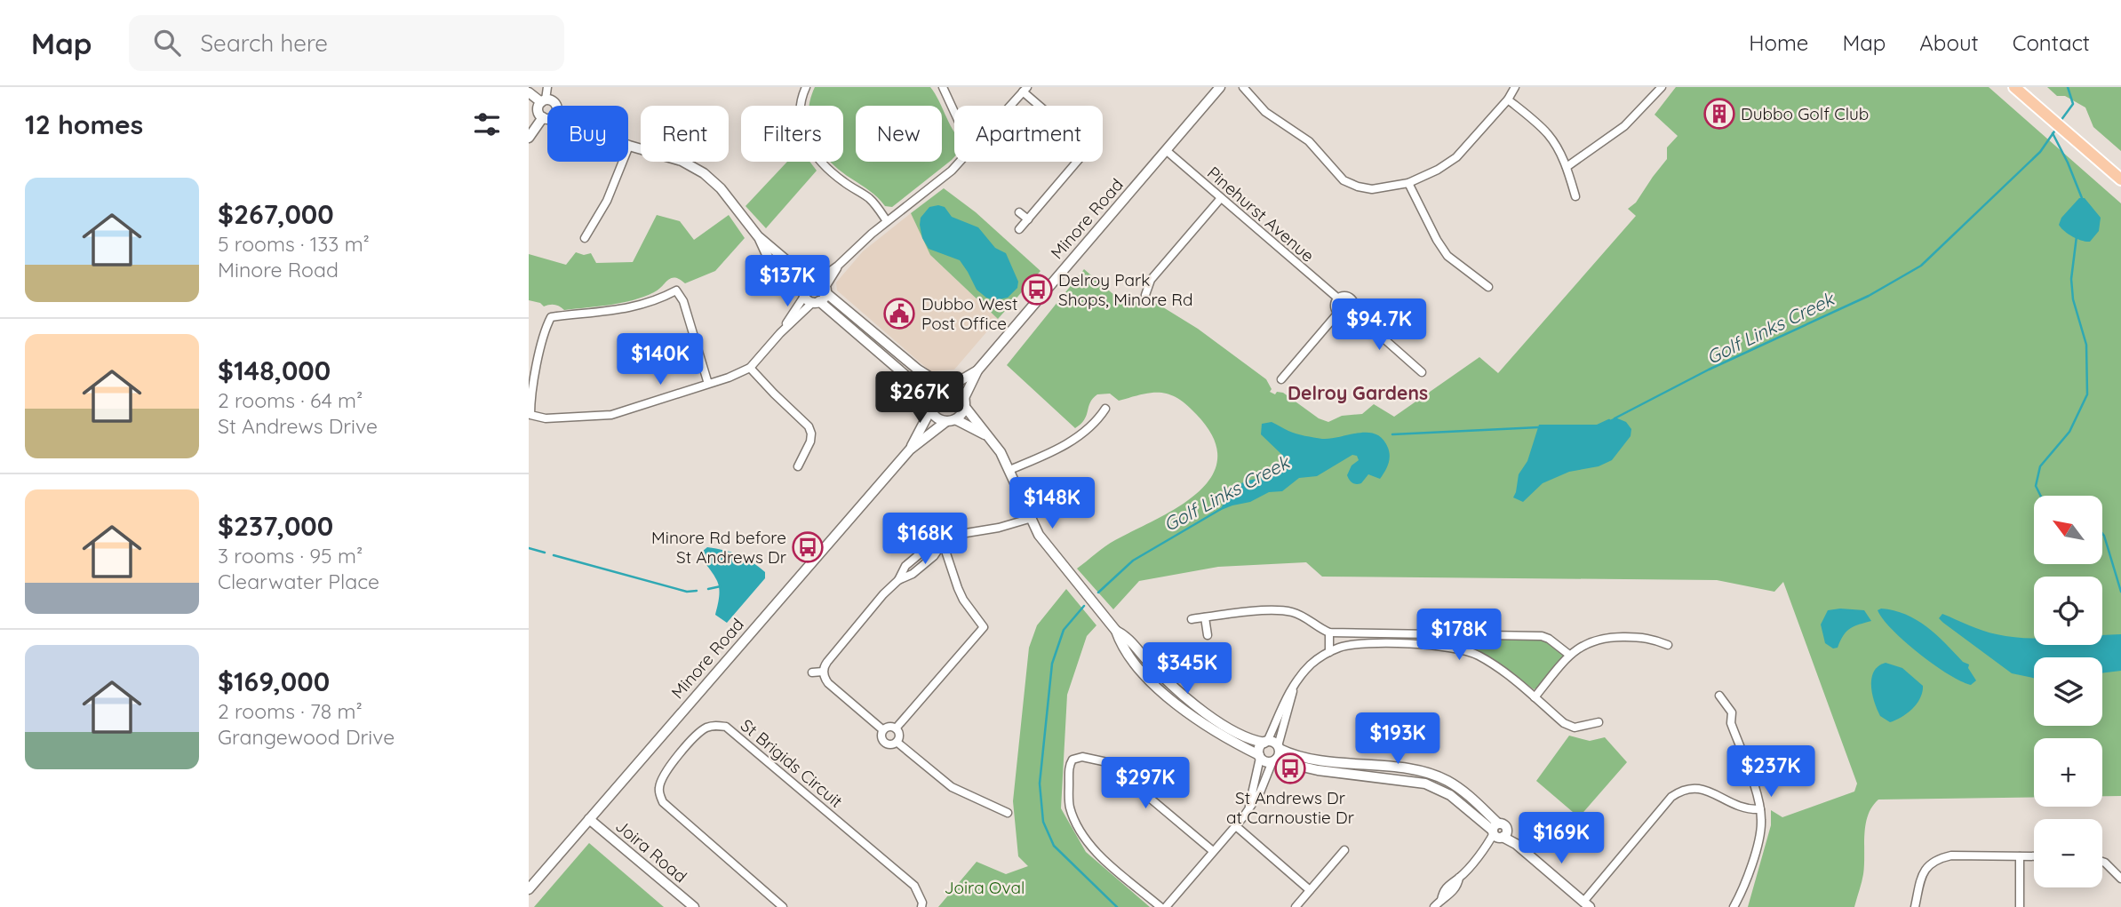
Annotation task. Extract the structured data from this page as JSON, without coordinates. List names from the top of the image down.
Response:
{
  "streets": {
    "street": [
      "Pinehurst Avenue",
      "Minore Road",
      "St Brigids Circuit",
      "Joira Road"
    ]
  },
  "crossings": [
    ["Pinehurst Avenue", "Minore Road"],
    ["Minore Road", "Joira Road"]
  ],
  "districts": ["Delroy Gardens"],
  "water": ["Golf Links Creek"],
  "parks": ["Joira Oval"],
  "places": {
    "building": ["Dubbo Golf Club"],
    "bus stop": ["Delroy Park Shops, Minore Rd", "Minore Rd before St Andrews Dr", "St Andrews Dr at Carnoustie Dr"],
    "public building": ["Dubbo West Post Office"]
  },
  "north": "top left",
  "page": {
    "header": "Map",
    "search": "Search here",
    "nav": [
      "Home",
      "Map",
      "About",
      "Contact"
    ],
    "heading": "12 homes",
    "chip": [
      "Buy",
      "Rent",
      "Filters",
      "New",
      "Apartment"
    ],
    "list": [
      {
        "name": "$267,000",
        "note": "5 rooms · 133 m² · Minore Road"
      },
      {
        "name": "$148,000",
        "note": "2 rooms · 64 m² · St Andrews Drive"
      },
      {
        "name": "$237,000",
        "note": "3 rooms · 95 m² · Clearwater Place"
      },
      {
        "name": "$169,000",
        "note": "2 rooms · 78 m² · Grangewood Drive"
      }
    ],
    "price": [
      "$137K",
      "$94.7K",
      "$140K",
      "$267K",
      "$148K",
      "$168K",
      "$178K",
      "$345K",
      "$193K",
      "$237K",
      "$297K",
      "$169K"
    ],
    "map_buttons": ["+", "−"]
  }
}
